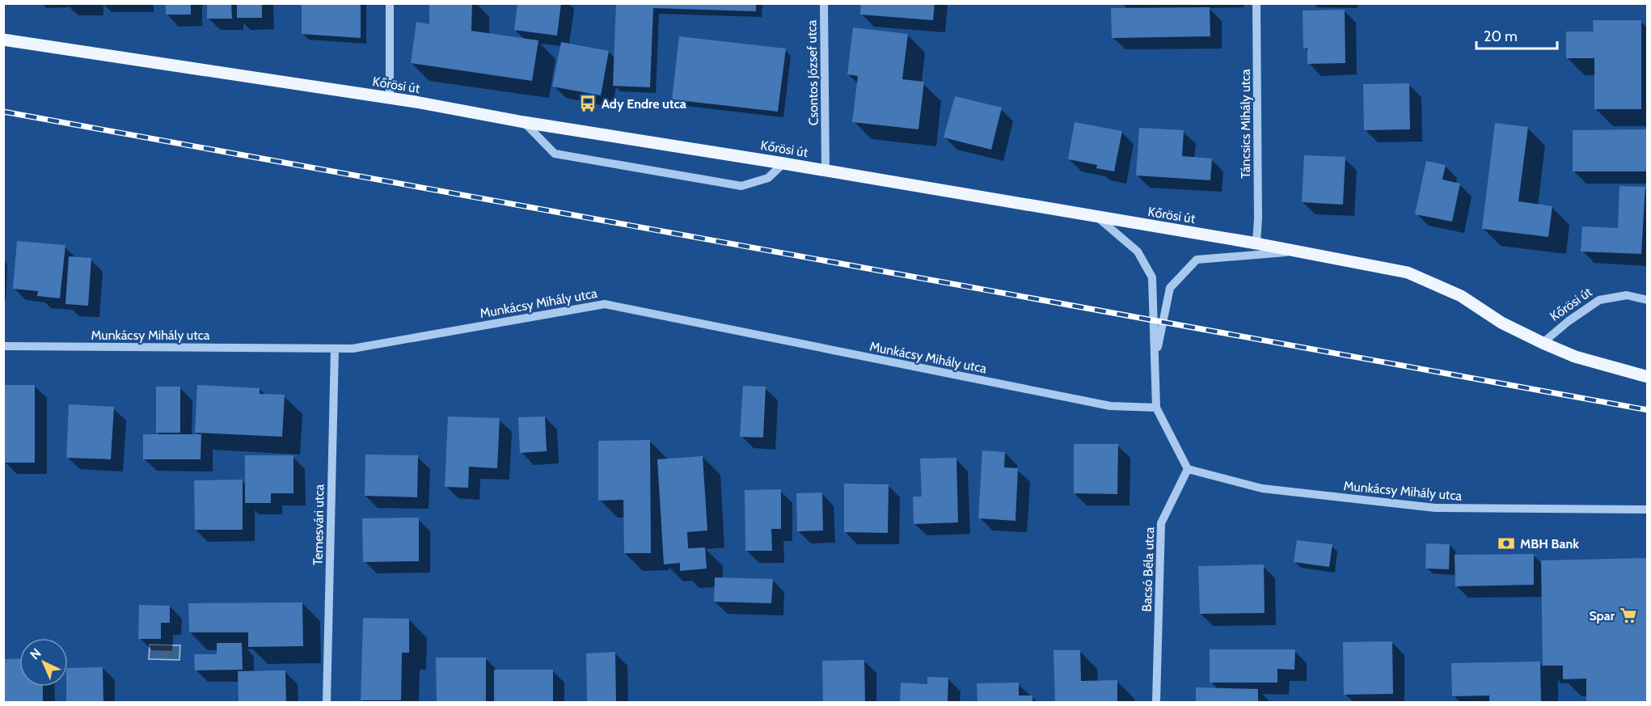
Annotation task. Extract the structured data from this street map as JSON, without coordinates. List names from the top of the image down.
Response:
{
  "streets": {
    "main road": ["Kőrösi út"],
    "street": [
      "Csontos József utca",
      "Táncsics Mihály utca",
      "Munkácsy Mihály utca",
      "Temesvári utca",
      "Bacsó Béla utca"
    ]
  },
  "crossings": [
    ["Csontos József utca", "Kőrösi út"],
    ["Kőrösi út", "Táncsics Mihály utca"],
    ["Munkácsy Mihály utca", "Temesvári utca"],
    ["Munkácsy Mihály utca", "Bacsó Béla utca"]
  ],
  "places": {
    "bus stop": ["Ady Endre utca"],
    "bank": ["MBH Bank"],
    "supermarket": ["Spar"]
  },
  "scale_bar": "20 m",
  "north": "top left"
}
